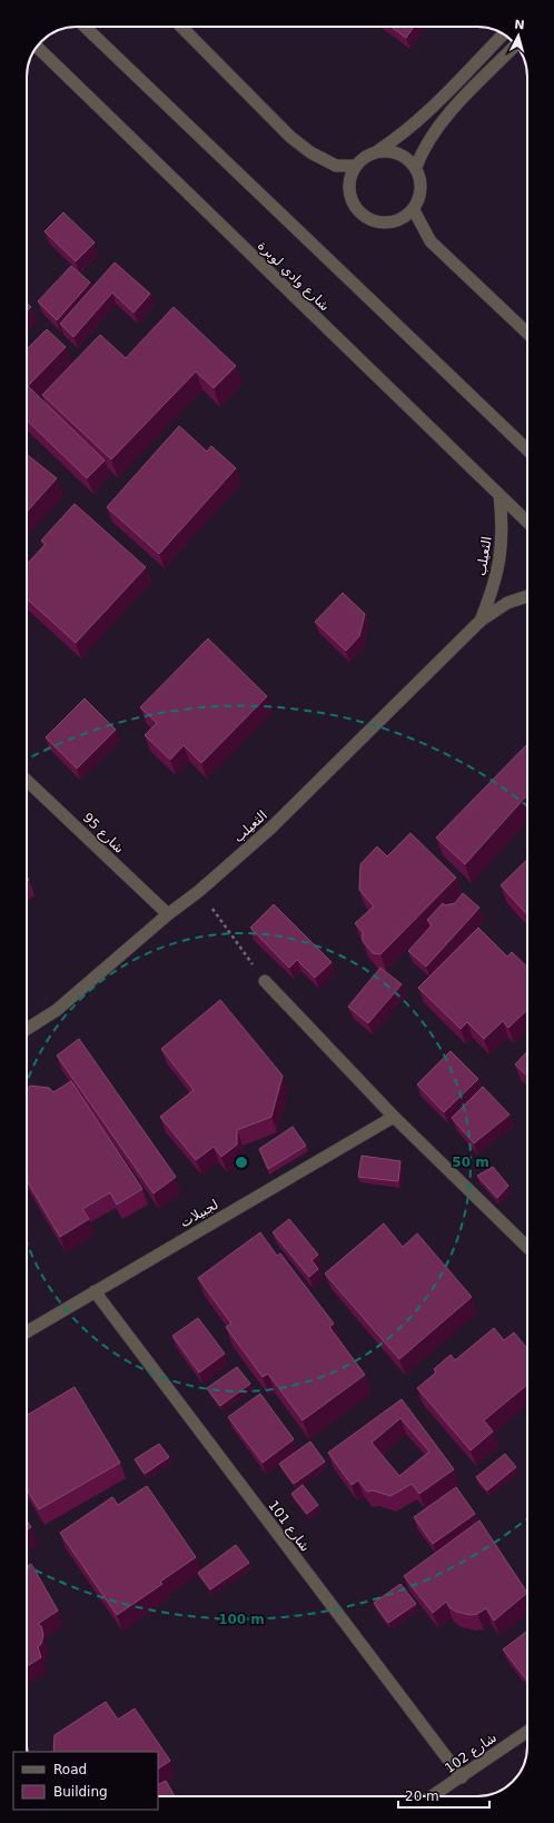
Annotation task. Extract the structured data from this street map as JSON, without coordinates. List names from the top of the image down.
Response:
{
  "streets": {
    "street": [
      "شارع وادي لوبرة",
      "الثعيلب",
      "شارع 95",
      "لجبيلات",
      "شارع 101",
      "شارع 102"
    ]
  },
  "crossings": [
    ["شارع وادي لوبرة", "الثعيلب"],
    ["الثعيلب", "شارع 95"],
    ["لجبيلات", "شارع 101"],
    ["شارع 101", "شارع 102"]
  ],
  "legend": ["Road", "Building"],
  "scale_bar": "20 m",
  "north": "top",
  "rings": ["50 m", "100 m"]
}
